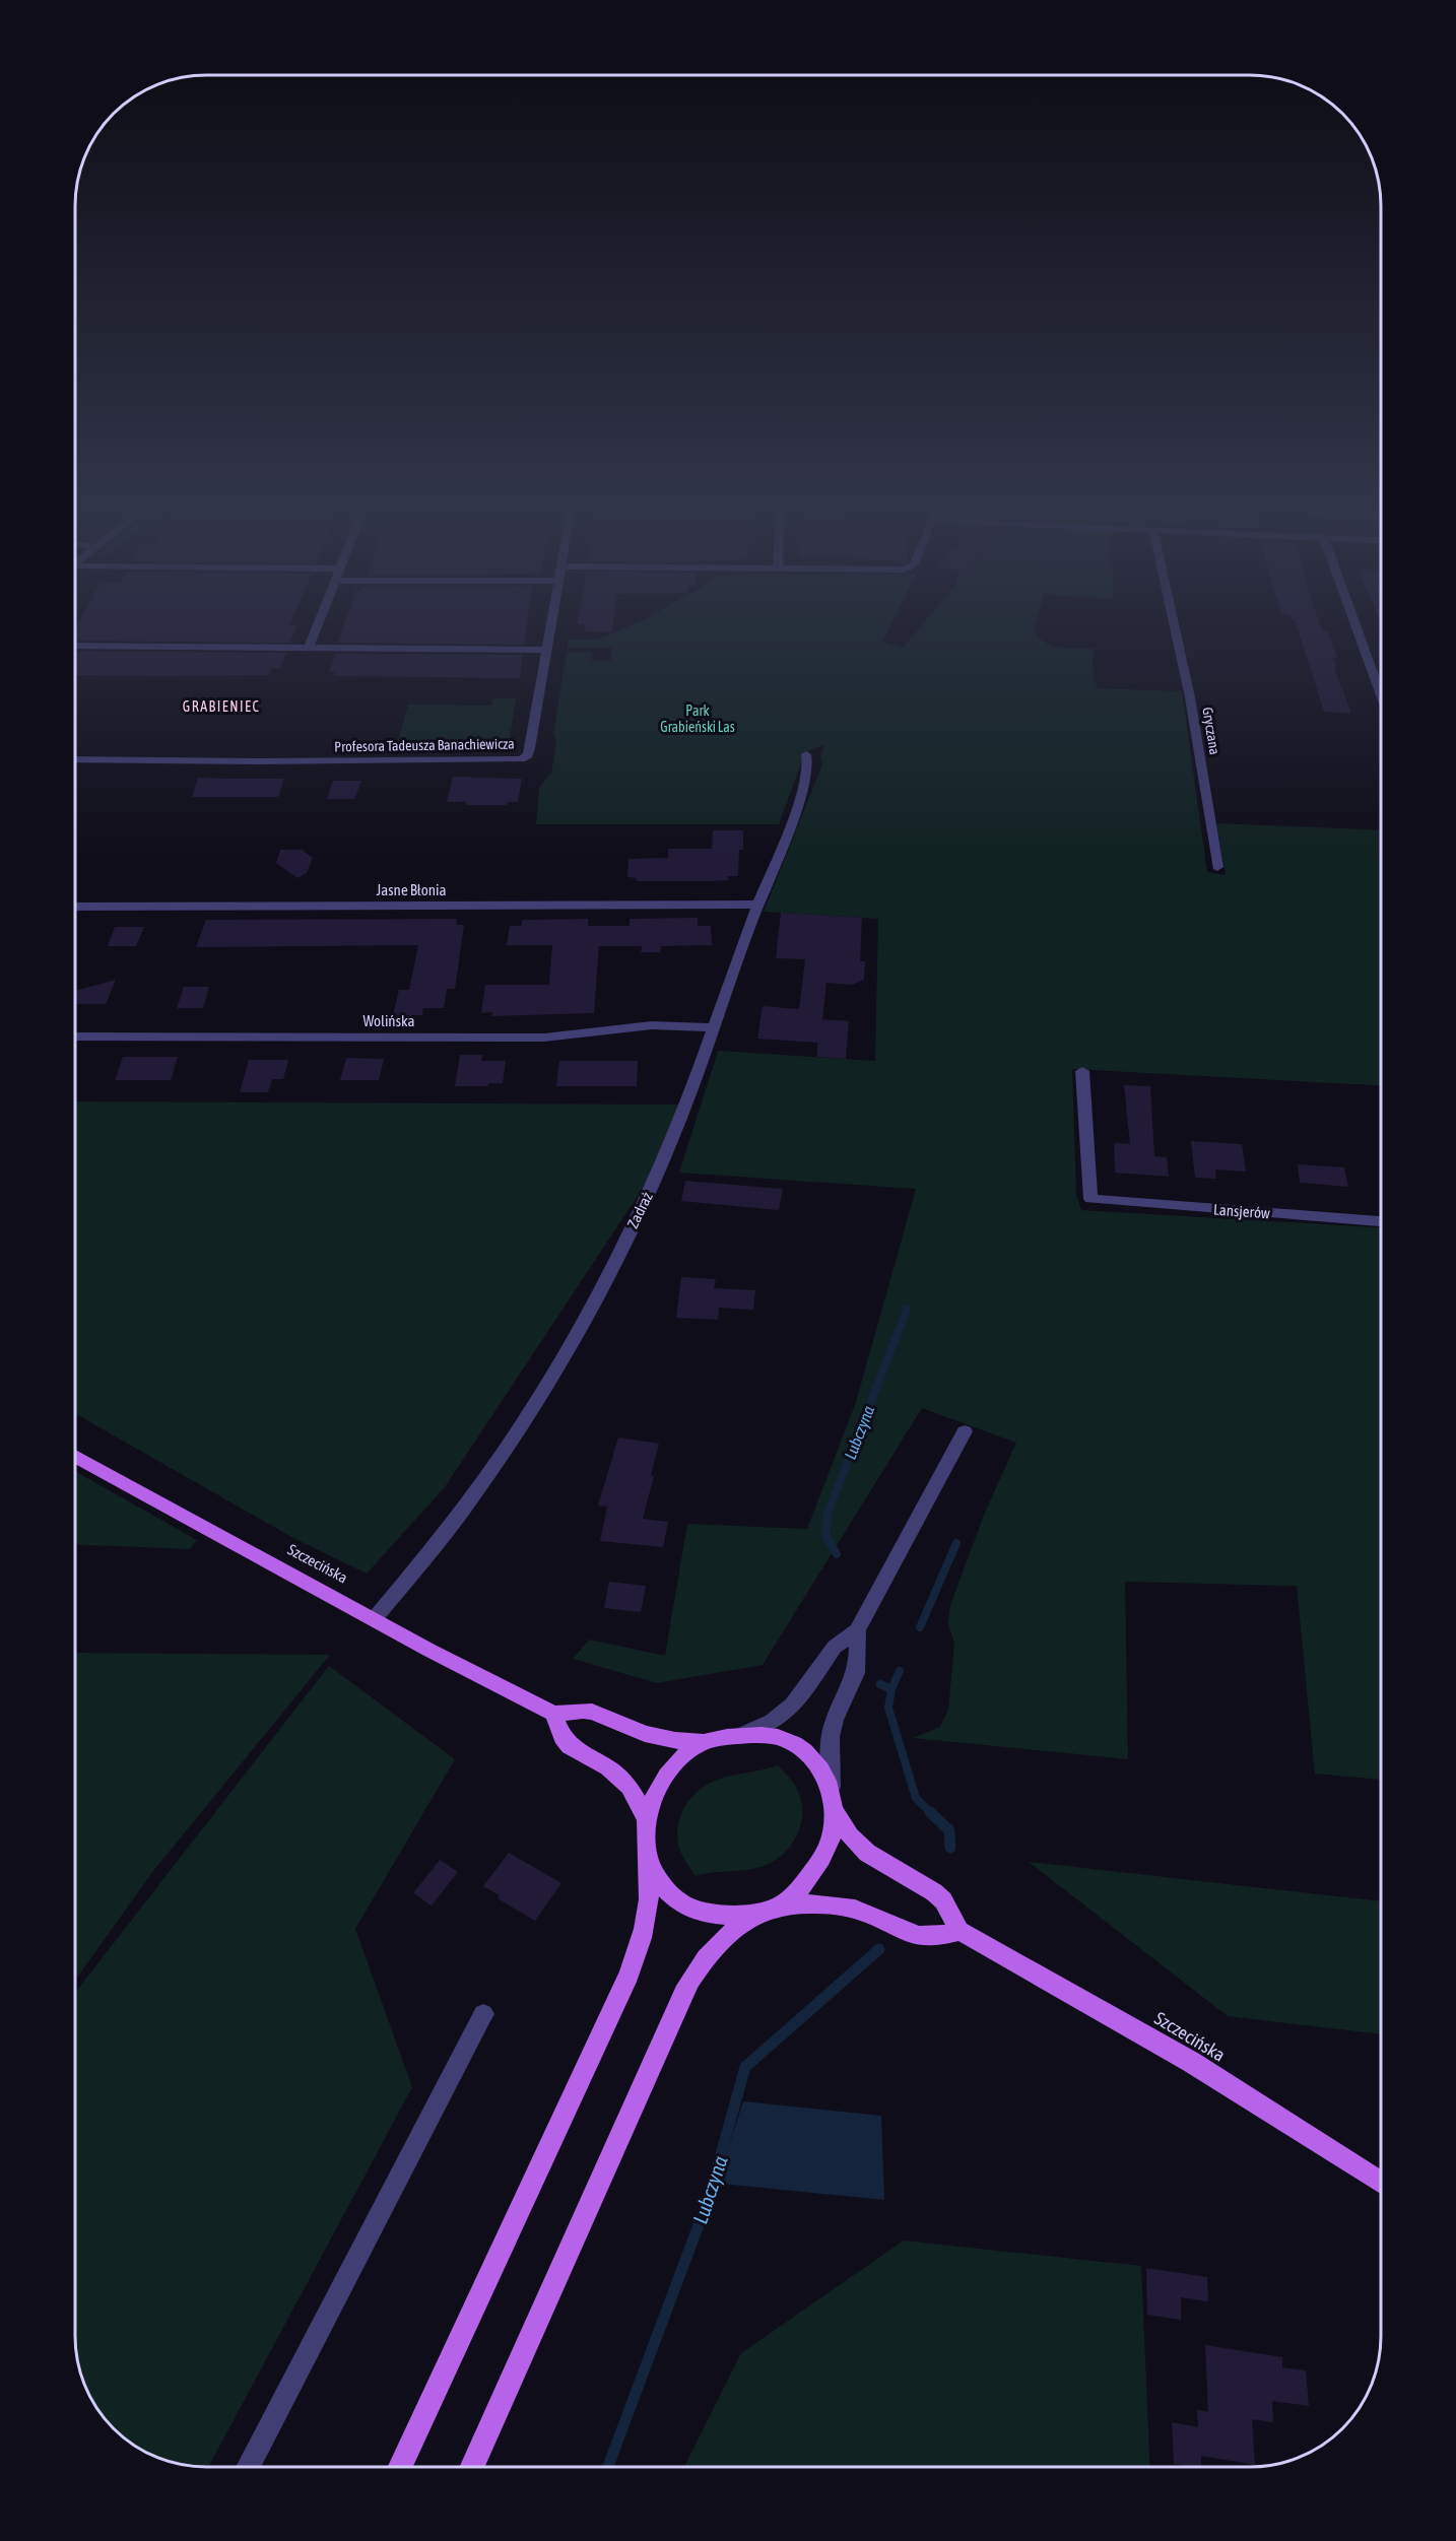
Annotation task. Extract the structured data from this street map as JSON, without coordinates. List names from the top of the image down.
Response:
{
  "streets": {
    "main road": ["Szczecińska"],
    "street": [
      "Gryczana",
      "Profesora Tadeusza Banachiewicza",
      "Jasne Błonia",
      "Wolińska",
      "Zadraż",
      "Lansjerów"
    ]
  },
  "crossings": [
    ["Jasne Błonia", "Zadraż"],
    ["Wolińska", "Zadraż"],
    ["Zadraż", "Szczecińska"]
  ],
  "districts": ["GRABIENIEC"],
  "water": ["Lubczyna"],
  "parks": ["Park Grabieński Las"]
}
